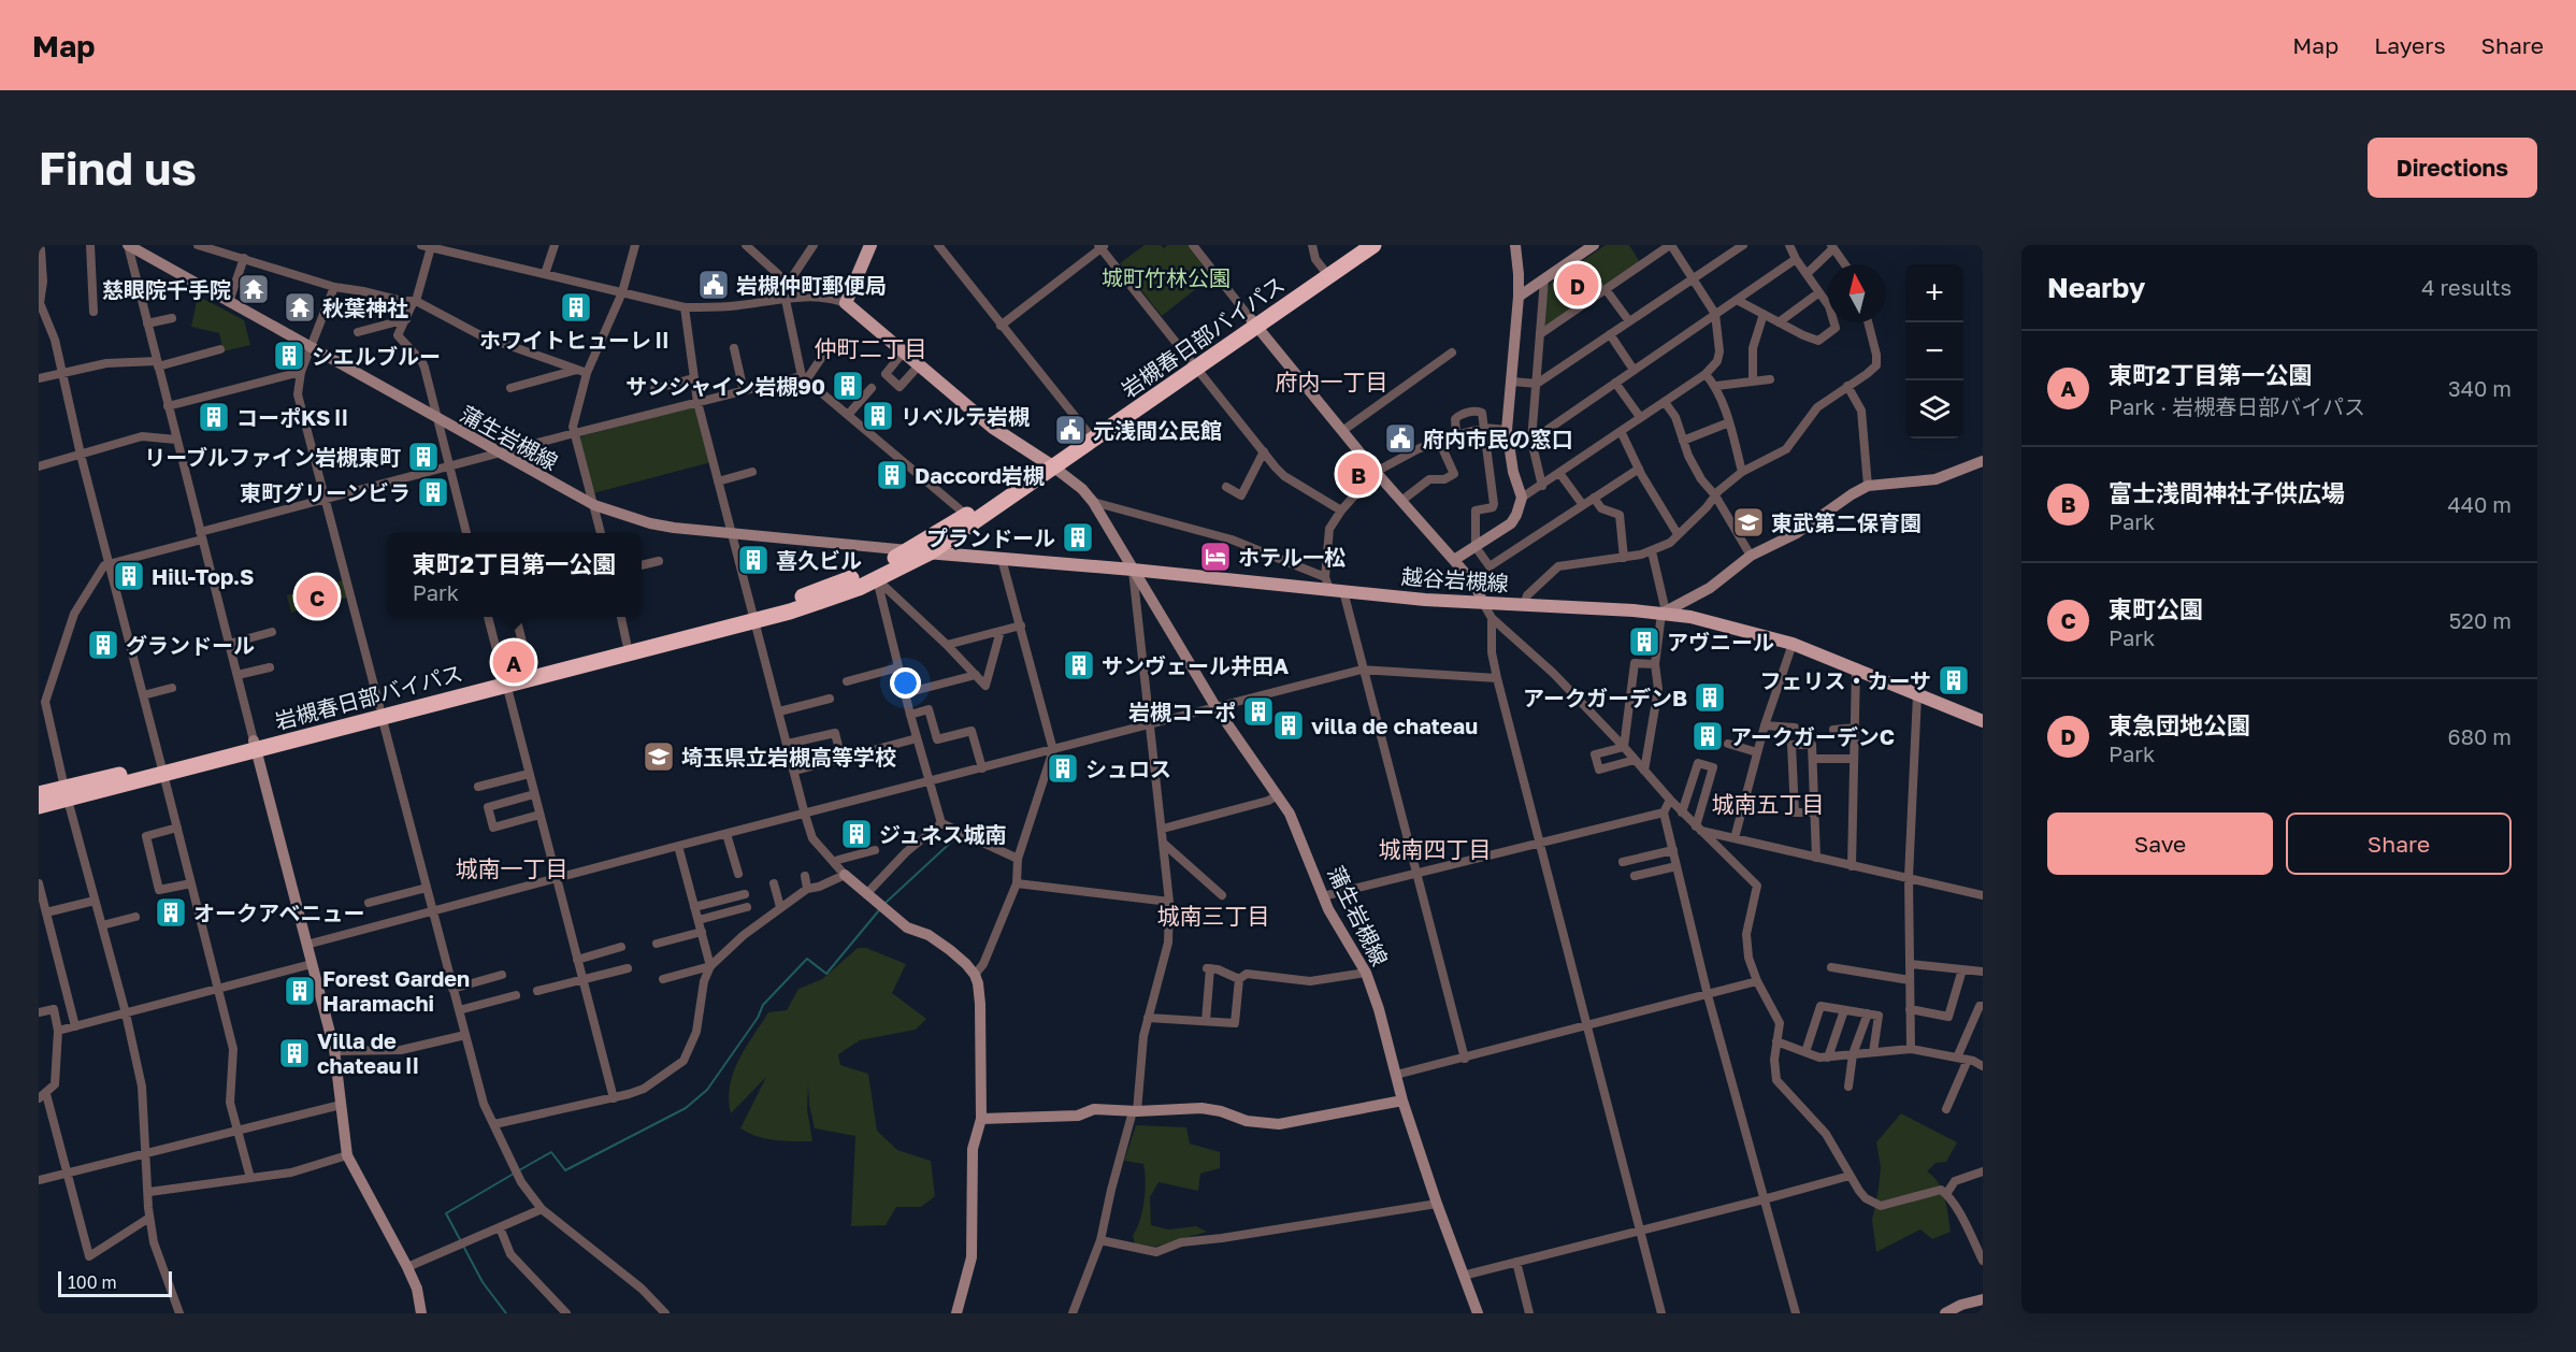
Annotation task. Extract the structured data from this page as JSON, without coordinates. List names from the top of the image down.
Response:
{
  "streets": {
    "highway": ["岩槻春日部バイパス"],
    "main road": ["越谷岩槻線"],
    "street": ["蒲生岩槻線"]
  },
  "crossings": [
    ["岩槻春日部バイパス", "蒲生岩槻線"],
    ["岩槻春日部バイパス", "越谷岩槻線"],
    ["蒲生岩槻線", "越谷岩槻線"]
  ],
  "districts": [
    "仲町二丁目",
    "府内一丁目",
    "城南五丁目",
    "城南四丁目",
    "城南一丁目",
    "城南三丁目"
  ],
  "parks": ["城町竹林公園"],
  "places": {
    "public building": ["岩槻仲町郵便局", "元浅間公民館", "府内市民の窓口"],
    "temple": ["慈眼院千手院", "秋葉神社"],
    "building": [
      "ホワイトヒューレⅡ",
      "シエルブルー",
      "サンシャイン岩槻90",
      "リベルテ岩槻",
      "コーポKSⅡ",
      "リーブルファイン岩槻東町",
      "Daccord岩槻",
      "東町グリーンビラ",
      "プランドール",
      "喜久ビル",
      "Hill-Top.S",
      "アヴニール",
      "グランドール",
      "サンヴェール井田A",
      "フェリス・カーサ",
      "アークガーデンB",
      "岩槻コーポ",
      "villa de chateau",
      "アークガーデンC",
      "シュロス",
      "ジュネス城南",
      "オークアベニュー",
      "Forest Garden Haramachi",
      "Villa de chateauⅡ"
    ],
    "school or university": ["東武第二保育園", "埼玉県立岩槻高等学校"],
    "hotel": ["ホテル一松"]
  },
  "scale_bar": "100 m",
  "north": "top",
  "page": {
    "header": "Map",
    "nav": ["Map", "Layers", "Share"],
    "buttons": [
      "Directions",
      ["Save", "Share"]
    ],
    "title": "Find us",
    "heading": ["Nearby", "4 results"],
    "pins": [
      "D",
      "B",
      "C",
      "A"
    ],
    "map_buttons": ["+", "−"],
    "list": [
      {
        "mark": "A",
        "name": "東町2丁目第一公園",
        "note": "Park · 岩槻春日部バイパス",
        "value": "340 m"
      },
      {
        "mark": "B",
        "name": "富士浅間神社子供広場",
        "note": "Park",
        "value": "440 m"
      },
      {
        "mark": "C",
        "name": "東町公園",
        "note": "Park",
        "value": "520 m"
      },
      {
        "mark": "D",
        "name": "東急団地公園",
        "note": "Park",
        "value": "680 m"
      }
    ],
    "popup": ["東町2丁目第一公園", "Park"],
    "scale": "100 m"
  }
}
